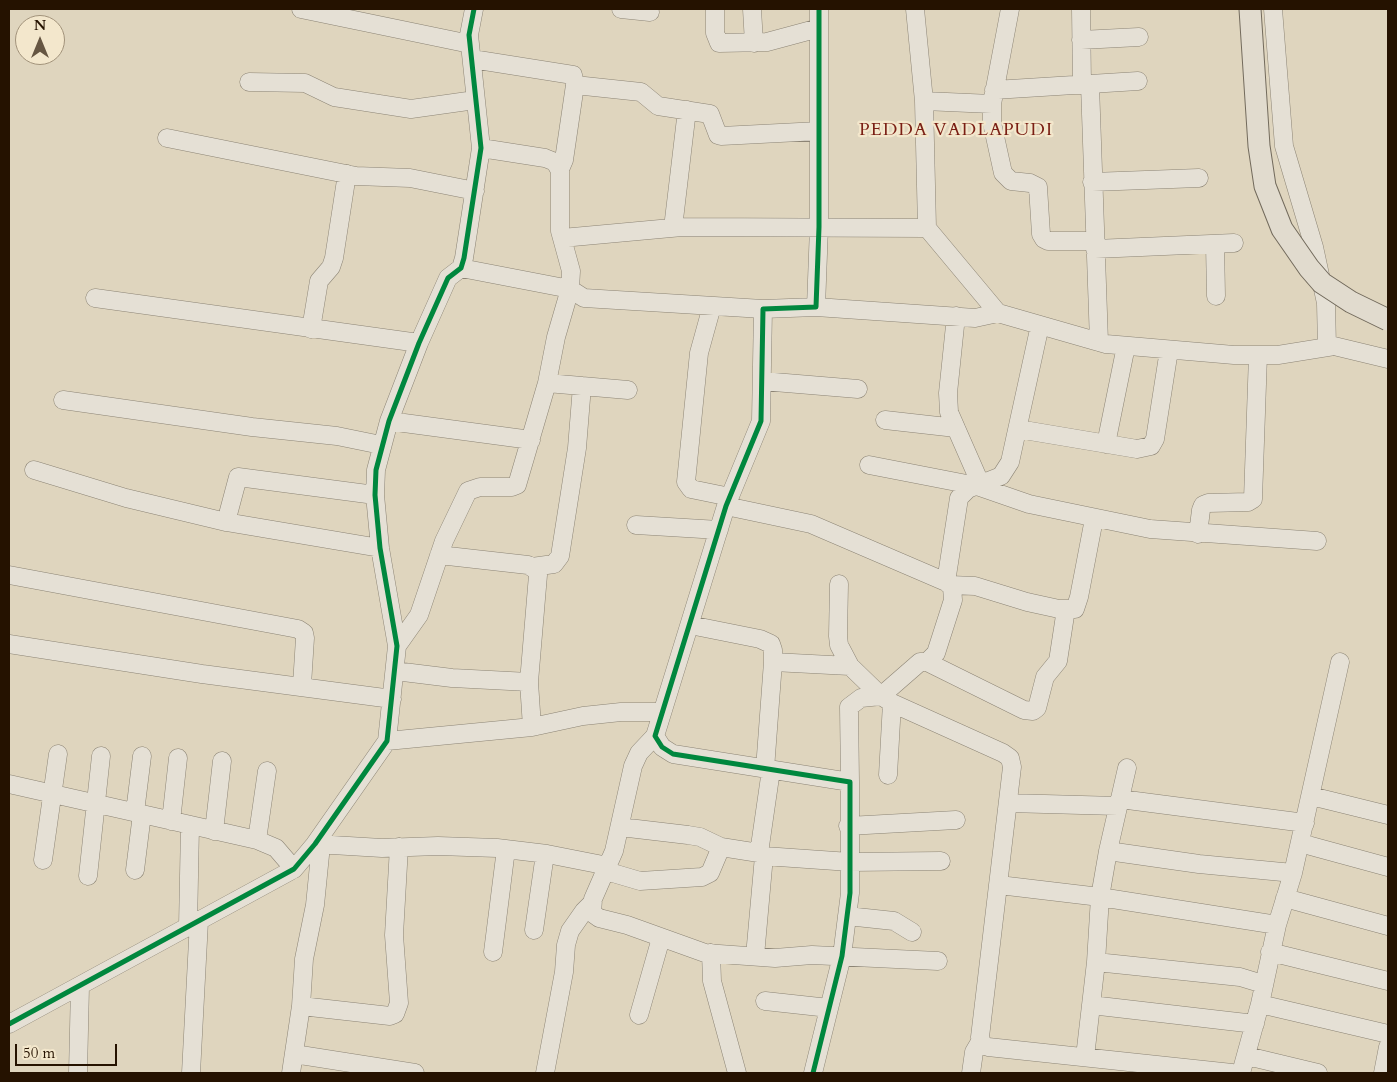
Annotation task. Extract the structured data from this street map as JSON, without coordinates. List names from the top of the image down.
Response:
{
  "districts": ["PEDDA VADLAPUDI"],
  "scale_bar": "50 m",
  "north": "top"
}
